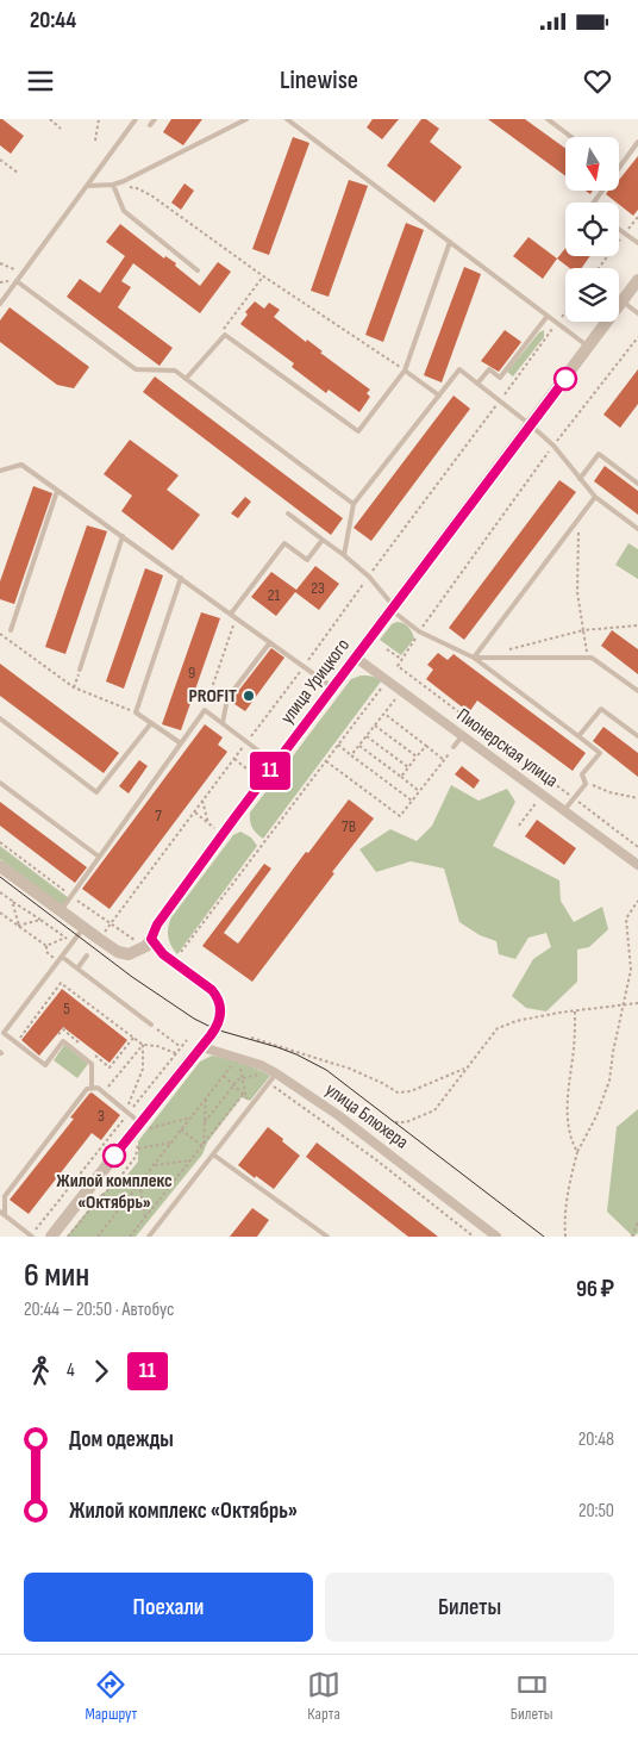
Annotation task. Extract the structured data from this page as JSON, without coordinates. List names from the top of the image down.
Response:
{
  "streets": {
    "street": ["улица Урицкого", "Пионерская улица", "улица Блюхера"]
  },
  "crossings": [
    ["улица Урицкого", "Пионерская улица"]
  ],
  "places": ["PROFIT", "Жилой комплекс «Октябрь»"],
  "lines": ["bus line 11"],
  "house_numbers": [
    "23",
    "21",
    "9",
    "7",
    "7В",
    "5",
    "3"
  ],
  "north": "bottom",
  "page": {
    "status": "20:44",
    "header": "Linewise",
    "on_map": "11",
    "heading": ["6 мин", "20:44 – 20:50 · Автобус", "96 ₽"],
    "legs": ["4", "11"],
    "list": [
      {
        "name": "Дом одежды",
        "value": "20:48"
      },
      {
        "name": "Жилой комплекс «Октябрь»",
        "value": "20:50"
      }
    ],
    "buttons": ["Поехали", "Билеты"],
    "tabs": ["Маршрут", "Карта", "Билеты"]
  }
}
